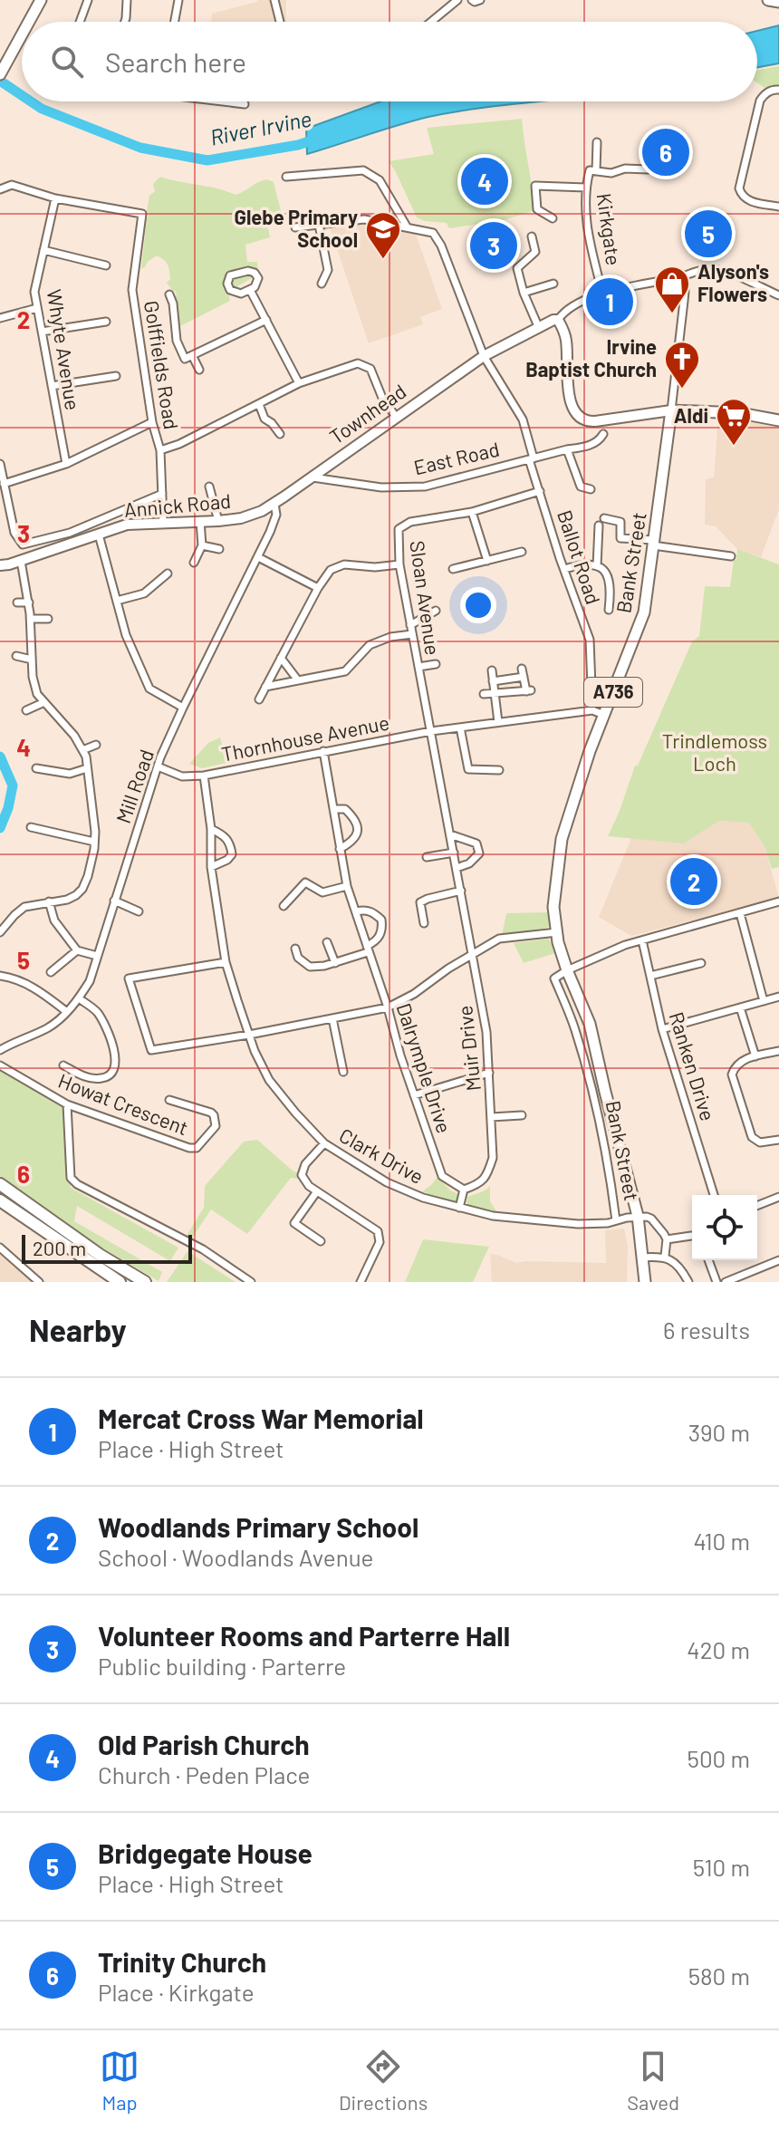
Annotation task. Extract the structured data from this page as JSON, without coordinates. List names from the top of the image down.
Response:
{
  "streets": {
    "main road": [
      "Townhead",
      "Annick Road",
      "Bank Street",
      "A736"
    ],
    "street": [
      "Kirkgate",
      "Whyte Avenue",
      "Golffields Road",
      "East Road",
      "Ballot Road",
      "Sloan Avenue",
      "Thornhouse Avenue",
      "Mill Road",
      "Muir Drive",
      "Ranken Drive",
      "Dalrymple Drive",
      "Howat Crescent",
      "Clark Drive"
    ]
  },
  "crossings": [
    ["Whyte Avenue", "Golffields Road"],
    ["Golffields Road", "Annick Road"],
    ["Townhead", "East Road"],
    ["Townhead", "Annick Road"],
    ["Townhead", "Ballot Road"],
    ["Townhead", "Mill Road"],
    ["East Road", "Ballot Road"],
    ["Annick Road", "Mill Road"],
    ["Ballot Road", "Sloan Avenue"],
    ["Ballot Road", "Thornhouse Avenue"],
    ["Bank Street", "A736"],
    ["Bank Street", "Thornhouse Avenue"],
    ["Bank Street", "Clark Drive"],
    ["Sloan Avenue", "Thornhouse Avenue"],
    ["Sloan Avenue", "Muir Drive"],
    ["Thornhouse Avenue", "Mill Road"],
    ["Thornhouse Avenue", "Muir Drive"],
    ["Thornhouse Avenue", "Dalrymple Drive"],
    ["Thornhouse Avenue", "Clark Drive"],
    ["Muir Drive", "Dalrymple Drive"]
  ],
  "water": ["River Irvine"],
  "parks": ["Trindlemoss Loch"],
  "places": {
    "school or university": ["Glebe Primary School"],
    "shop": ["Alyson's Flowers"],
    "church": ["Irvine Baptist Church"],
    "supermarket": ["Aldi"]
  },
  "scale_bar": "200 m",
  "page": {
    "search": "Search here",
    "pins": [
      "6",
      "4",
      "5",
      "3",
      "1",
      "2"
    ],
    "scale": "200 m",
    "heading": ["Nearby", "6 results"],
    "list": [
      {
        "mark": "1",
        "name": "Mercat Cross War Memorial",
        "note": "Place · High Street",
        "value": "390 m"
      },
      {
        "mark": "2",
        "name": "Woodlands Primary School",
        "note": "School · Woodlands Avenue",
        "value": "410 m"
      },
      {
        "mark": "3",
        "name": "Volunteer Rooms and Parterre Hall",
        "note": "Public building · Parterre",
        "value": "420 m"
      },
      {
        "mark": "4",
        "name": "Old Parish Church",
        "note": "Church · Peden Place",
        "value": "500 m"
      },
      {
        "mark": "5",
        "name": "Bridgegate House",
        "note": "Place · High Street",
        "value": "510 m"
      },
      {
        "mark": "6",
        "name": "Trinity Church",
        "note": "Place · Kirkgate",
        "value": "580 m"
      }
    ],
    "nav": ["Map", "Directions", "Saved"]
  },
  "grid": {
    "rows": [
      "2",
      "3",
      "4",
      "5",
      "6"
    ]
  }
}
